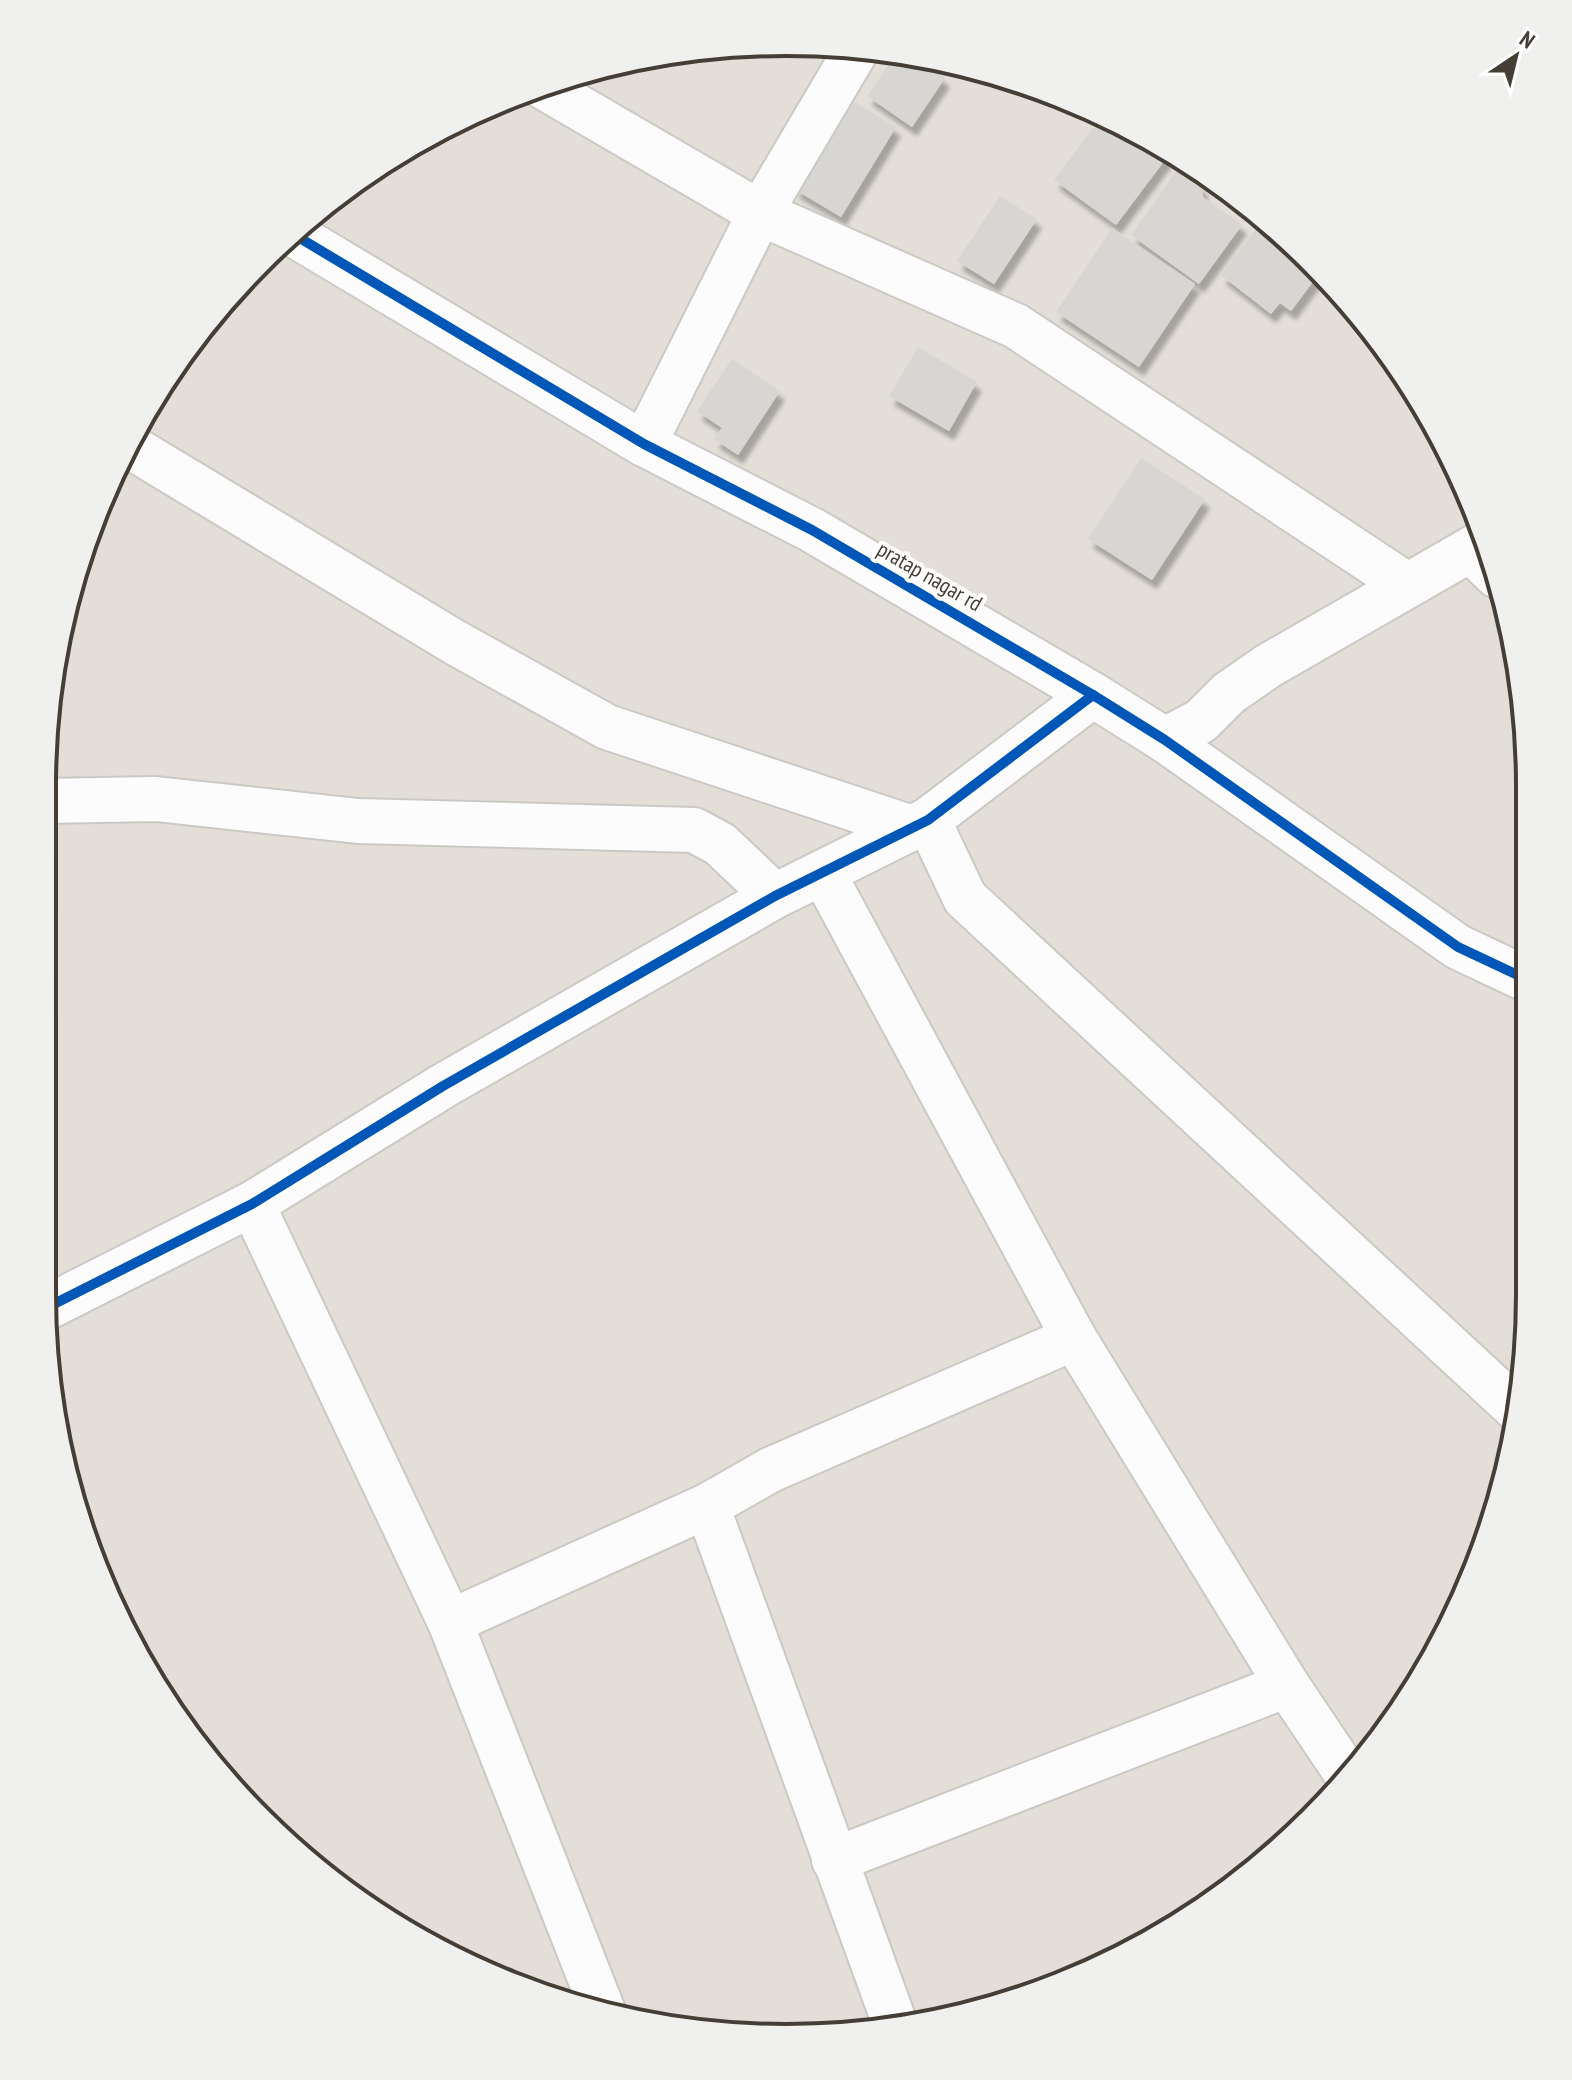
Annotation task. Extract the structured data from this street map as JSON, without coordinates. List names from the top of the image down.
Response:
{
  "streets": {
    "street": ["pratap nagar rd"]
  },
  "north": "top right"
}
